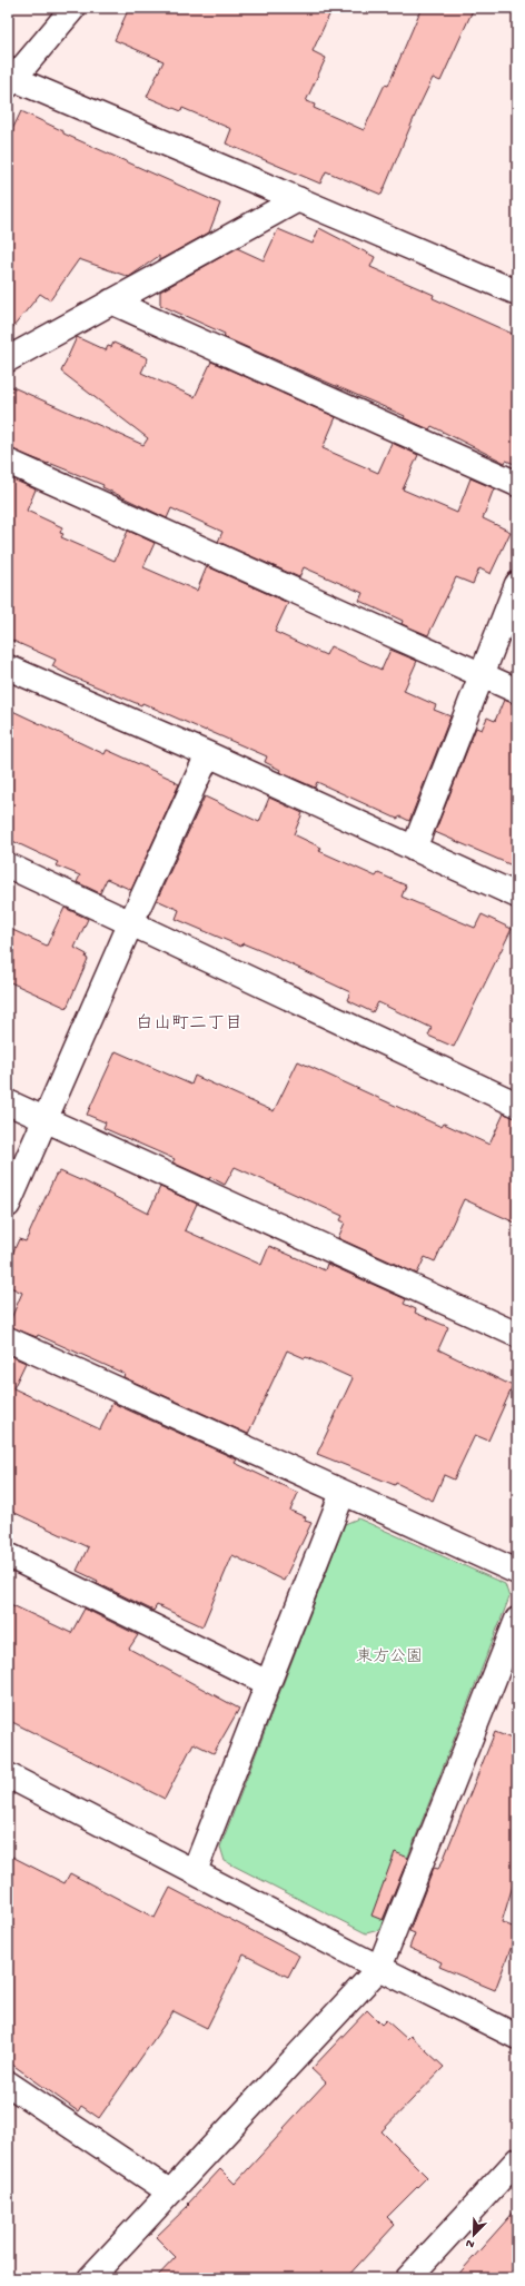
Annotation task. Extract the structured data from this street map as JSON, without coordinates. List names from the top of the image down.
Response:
{
  "districts": ["白山町二丁目"],
  "parks": ["東方公園"],
  "north": "bottom left"
}
